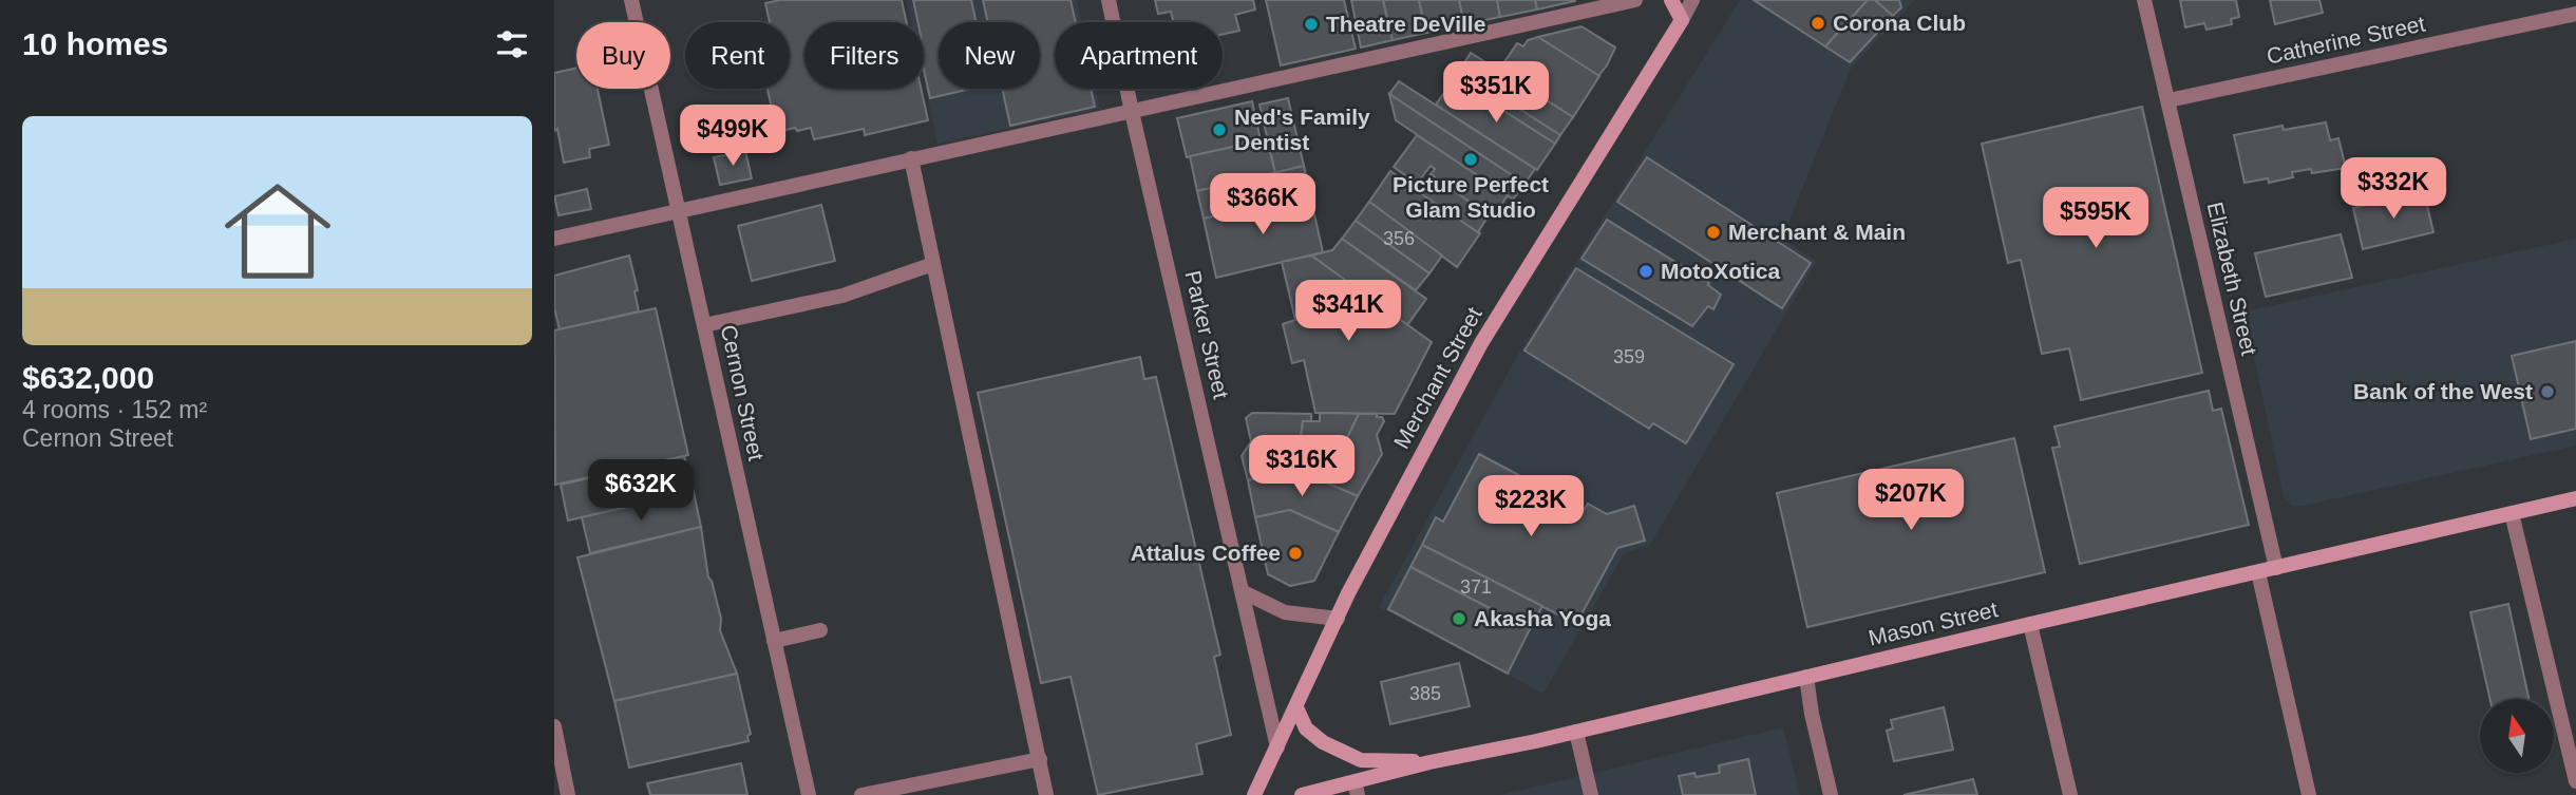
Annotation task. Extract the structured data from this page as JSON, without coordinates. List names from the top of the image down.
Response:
{
  "streets": {
    "main road": ["Merchant Street", "Mason Street"],
    "street": [
      "Catherine Street",
      "Elizabeth Street",
      "Parker Street",
      "Cernon Street"
    ]
  },
  "crossings": [
    ["Catherine Street", "Elizabeth Street"],
    ["Elizabeth Street", "Mason Street"],
    ["Parker Street", "Merchant Street"]
  ],
  "places": [
    "Corona Club",
    "Theatre DeVille",
    "Ned's Family Dentist",
    "Picture Perfect Glam Studio",
    "Merchant & Main",
    "MotoXotica",
    "Bank of the West",
    "Attalus Coffee",
    "Akasha Yoga"
  ],
  "house_numbers": [
    "356",
    "359",
    "371",
    "385"
  ],
  "north": "top",
  "page": {
    "heading": "10 homes",
    "chip": [
      "Buy",
      "Rent",
      "Filters",
      "New",
      "Apartment"
    ],
    "price": [
      "$351K",
      "$499K",
      "$332K",
      "$366K",
      "$595K",
      "$341K",
      "$316K",
      "$632K",
      "$207K",
      "$223K"
    ],
    "list": [
      {
        "name": "$632,000",
        "note": "4 rooms · 152 m² · Cernon Street"
      }
    ]
  }
}
